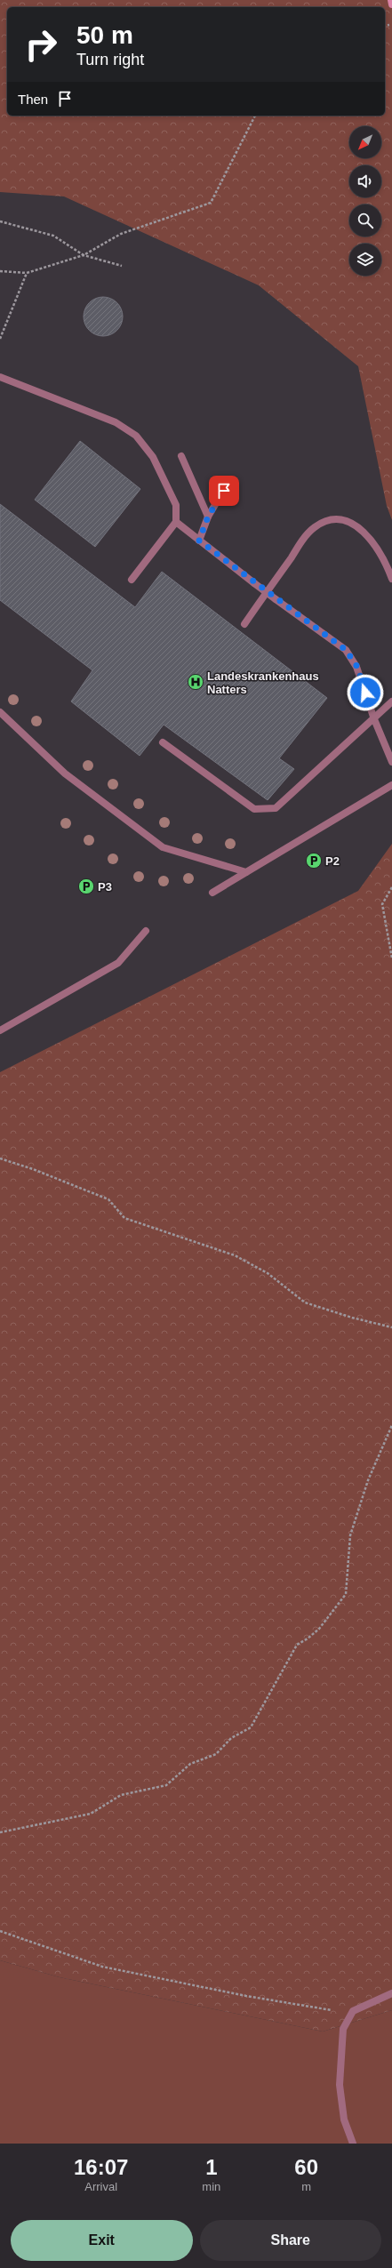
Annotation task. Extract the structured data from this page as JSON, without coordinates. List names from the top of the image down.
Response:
{
  "places": {
    "hospital": ["Landeskrankenhaus Natters"],
    "parking": ["P2", "P3"]
  },
  "north": "bottom left",
  "page": {
    "turn": ["50 m", "Turn right"],
    "then": "Then",
    "eta": [
      "16:07",
      "Arrival",
      "1",
      "min",
      "60",
      "m"
    ],
    "buttons": ["Exit", "Share"]
  }
}
